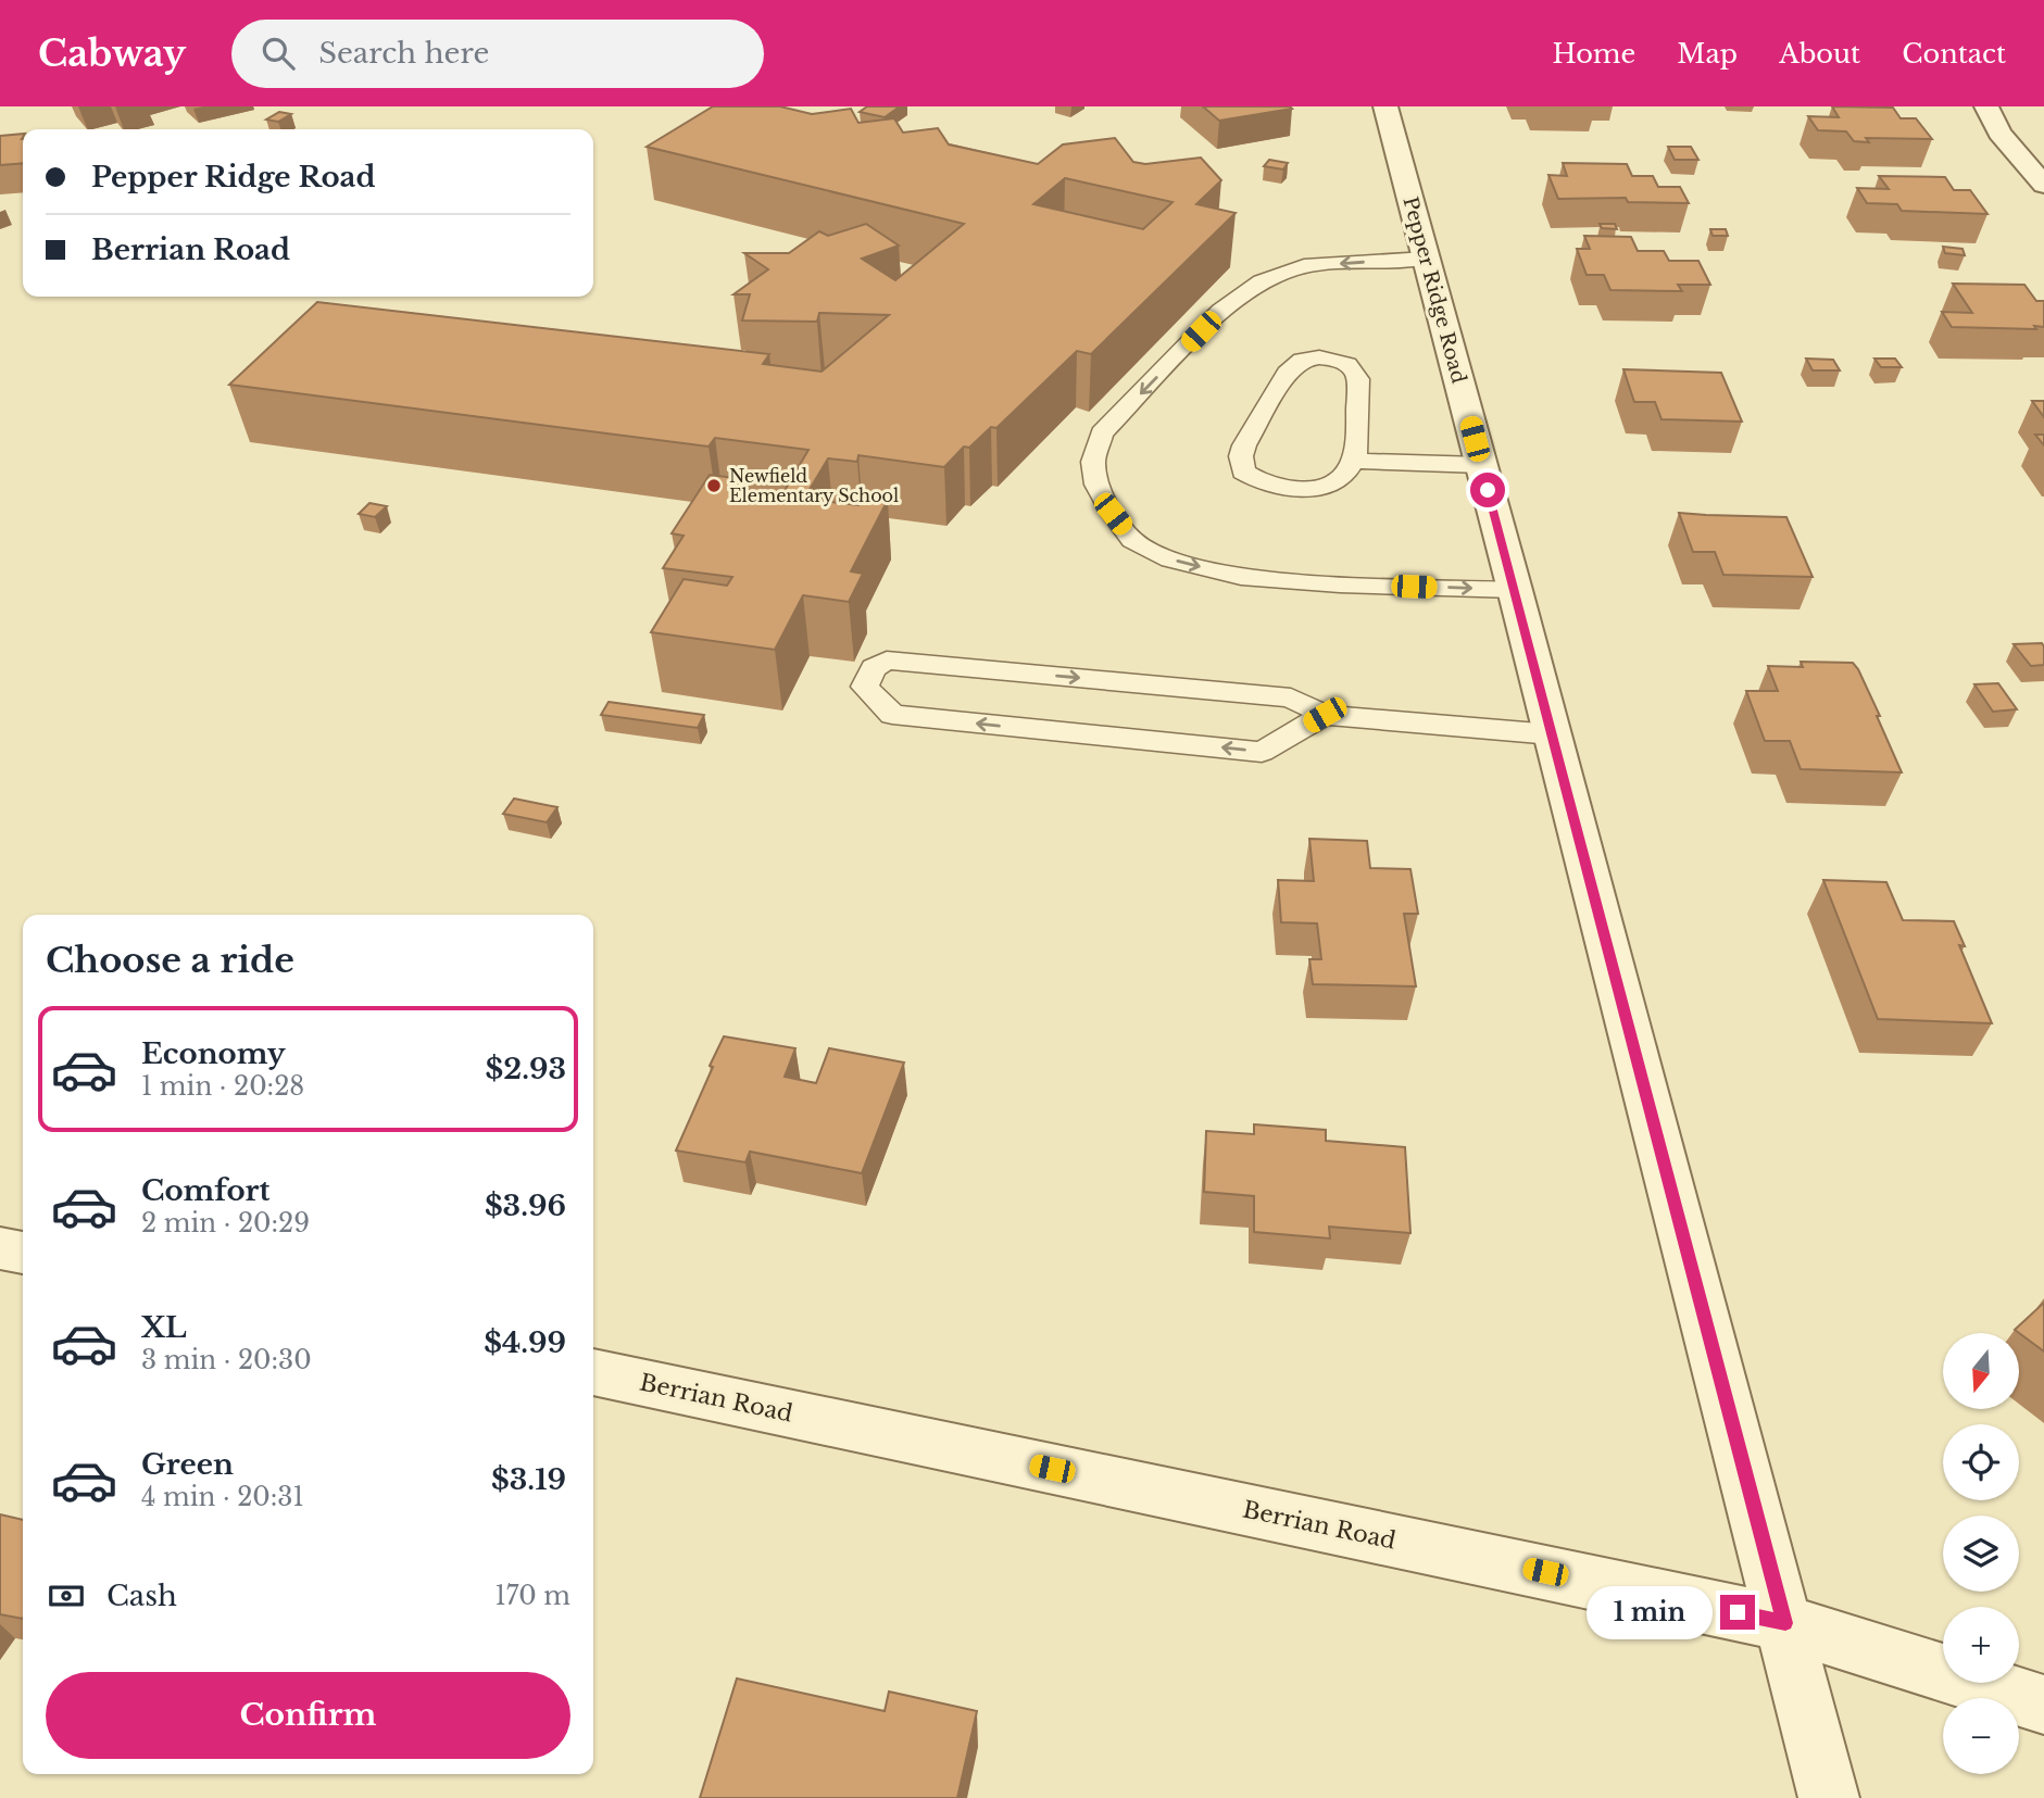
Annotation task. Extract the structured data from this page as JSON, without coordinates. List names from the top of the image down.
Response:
{
  "streets": {
    "street": ["Pepper Ridge Road", "Berrian Road"]
  },
  "crossings": [
    ["Pepper Ridge Road", "Berrian Road"]
  ],
  "places": ["Newfield Elementary School"],
  "north": "bottom",
  "page": {
    "header": "Cabway",
    "search": "Search here",
    "nav": [
      "Home",
      "Map",
      "About",
      "Contact"
    ],
    "banner": ["Pepper Ridge Road", "Berrian Road"],
    "heading": "Choose a ride",
    "list": [
      {
        "name": "Economy",
        "note": "1 min · 20:28",
        "value": "$2.93"
      },
      {
        "name": "Comfort",
        "note": "2 min · 20:29",
        "value": "$3.96"
      },
      {
        "name": "XL",
        "note": "3 min · 20:30",
        "value": "$4.99"
      },
      {
        "name": "Green",
        "note": "4 min · 20:31",
        "value": "$3.19"
      }
    ],
    "map_buttons": ["+", "−"],
    "pay": ["Cash", "170 m"],
    "bubble": "1 min",
    "buttons": "Confirm"
  }
}
